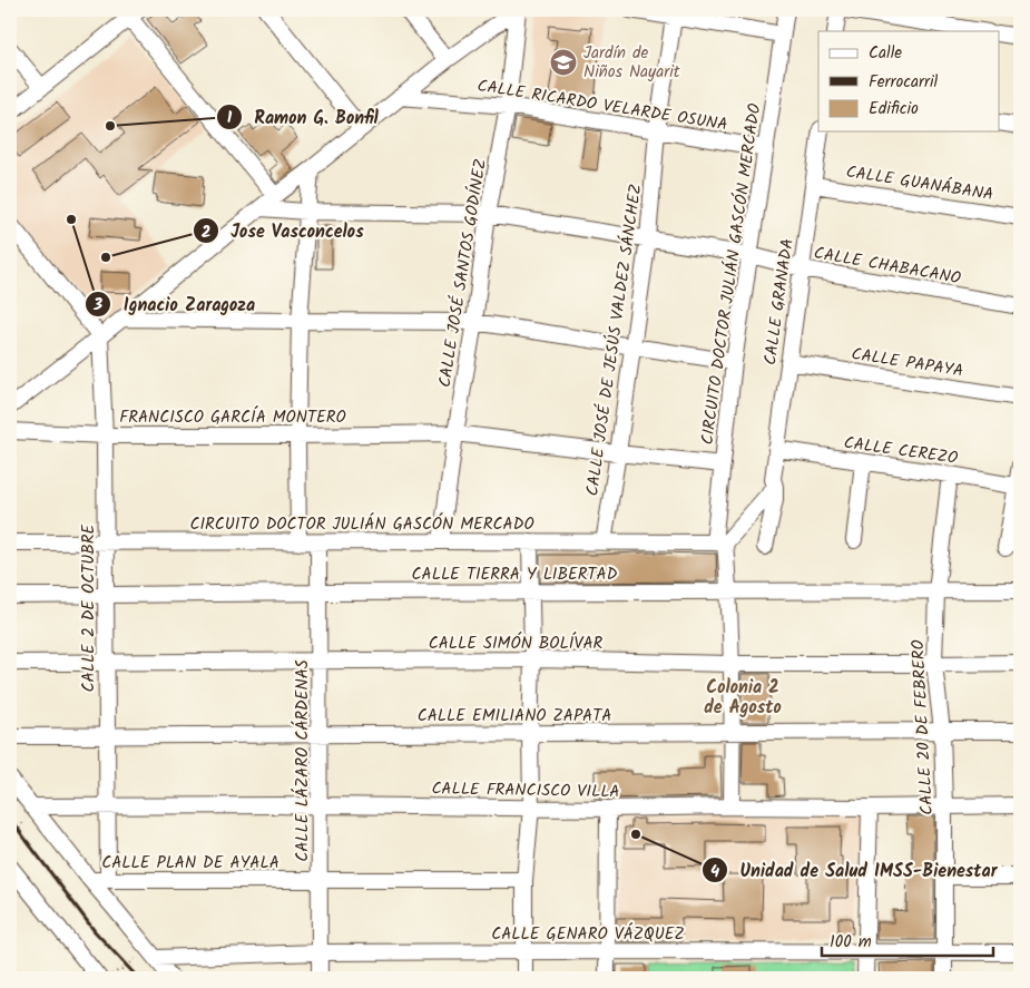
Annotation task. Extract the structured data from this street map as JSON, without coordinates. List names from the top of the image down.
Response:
{
  "streets": {
    "street": [
      "CALLE RICARDO VELARDE OSUNA",
      "CALLE GUANÁBANA",
      "CALLE CHABACANO",
      "CALLE JOSÉ SANTOS GODÍNEZ",
      "CIRCUITO DOCTOR JULIÁN GASCÓN MERCADO",
      "CALLE GRANADA",
      "CALLE JOSÉ DE JESÚS VALDEZ SÁNCHEZ",
      "CALLE PAPAYA",
      "FRANCISCO GARCÍA MONTERO",
      "CALLE CEREZO",
      "CALLE TIERRA Y LIBERTAD",
      "CALLE 2 DE OCTUBRE",
      "CALLE SIMÓN BOLÍVAR",
      "CALLE EMILIANO ZAPATA",
      "CALLE 20 DE FEBRERO",
      "CALLE LÁZARO CÁRDENAS",
      "CALLE FRANCISCO VILLA",
      "CALLE PLAN DE AYALA",
      "CALLE GENARO VÁZQUEZ"
    ]
  },
  "crossings": [
    ["CALLE RICARDO VELARDE OSUNA", "CALLE JOSÉ SANTOS GODÍNEZ"],
    ["CALLE RICARDO VELARDE OSUNA", "CIRCUITO DOCTOR JULIÁN GASCÓN MERCADO"],
    ["CALLE RICARDO VELARDE OSUNA", "CALLE JOSÉ DE JESÚS VALDEZ SÁNCHEZ"],
    ["CALLE GUANÁBANA", "CALLE GRANADA"],
    ["CALLE CHABACANO", "CALLE JOSÉ SANTOS GODÍNEZ"],
    ["CALLE CHABACANO", "CIRCUITO DOCTOR JULIÁN GASCÓN MERCADO"],
    ["CALLE CHABACANO", "CALLE GRANADA"],
    ["CALLE CHABACANO", "CALLE JOSÉ DE JESÚS VALDEZ SÁNCHEZ"],
    ["CALLE JOSÉ SANTOS GODÍNEZ", "CIRCUITO DOCTOR JULIÁN GASCÓN MERCADO"],
    ["CALLE JOSÉ SANTOS GODÍNEZ", "FRANCISCO GARCÍA MONTERO"],
    ["CIRCUITO DOCTOR JULIÁN GASCÓN MERCADO", "CALLE JOSÉ DE JESÚS VALDEZ SÁNCHEZ"],
    ["CIRCUITO DOCTOR JULIÁN GASCÓN MERCADO", "FRANCISCO GARCÍA MONTERO"],
    ["CIRCUITO DOCTOR JULIÁN GASCÓN MERCADO", "CALLE 2 DE OCTUBRE"],
    ["CIRCUITO DOCTOR JULIÁN GASCÓN MERCADO", "CALLE LÁZARO CÁRDENAS"],
    ["CALLE GRANADA", "CALLE PAPAYA"],
    ["CALLE GRANADA", "CALLE CEREZO"],
    ["CALLE JOSÉ DE JESÚS VALDEZ SÁNCHEZ", "FRANCISCO GARCÍA MONTERO"],
    ["FRANCISCO GARCÍA MONTERO", "CALLE 2 DE OCTUBRE"],
    ["CALLE CEREZO", "CALLE 20 DE FEBRERO"],
    ["CALLE TIERRA Y LIBERTAD", "CALLE 2 DE OCTUBRE"],
    ["CALLE TIERRA Y LIBERTAD", "CALLE 20 DE FEBRERO"],
    ["CALLE TIERRA Y LIBERTAD", "CALLE LÁZARO CÁRDENAS"],
    ["CALLE 2 DE OCTUBRE", "CALLE SIMÓN BOLÍVAR"],
    ["CALLE 2 DE OCTUBRE", "CALLE EMILIANO ZAPATA"],
    ["CALLE 2 DE OCTUBRE", "CALLE FRANCISCO VILLA"],
    ["CALLE 2 DE OCTUBRE", "CALLE PLAN DE AYALA"],
    ["CALLE SIMÓN BOLÍVAR", "CALLE 20 DE FEBRERO"],
    ["CALLE SIMÓN BOLÍVAR", "CALLE LÁZARO CÁRDENAS"],
    ["CALLE EMILIANO ZAPATA", "CALLE 20 DE FEBRERO"],
    ["CALLE EMILIANO ZAPATA", "CALLE LÁZARO CÁRDENAS"],
    ["CALLE 20 DE FEBRERO", "CALLE FRANCISCO VILLA"],
    ["CALLE 20 DE FEBRERO", "CALLE GENARO VÁZQUEZ"],
    ["CALLE LÁZARO CÁRDENAS", "CALLE FRANCISCO VILLA"],
    ["CALLE LÁZARO CÁRDENAS", "CALLE PLAN DE AYALA"],
    ["CALLE LÁZARO CÁRDENAS", "CALLE GENARO VÁZQUEZ"]
  ],
  "districts": ["Colonia 2 de Agosto"],
  "places": {
    "school or university": ["Jardín de Niños Nayarit"],
    "other": [
      "Ramon G. Bonfil",
      "Ignacio Zaragoza",
      "Jose Vasconcelos",
      "Unidad de Salud IMSS-Bienestar"
    ]
  },
  "legend": ["Calle", "Ferrocarril", "Edificio"],
  "scale_bar": "100 m"
}
